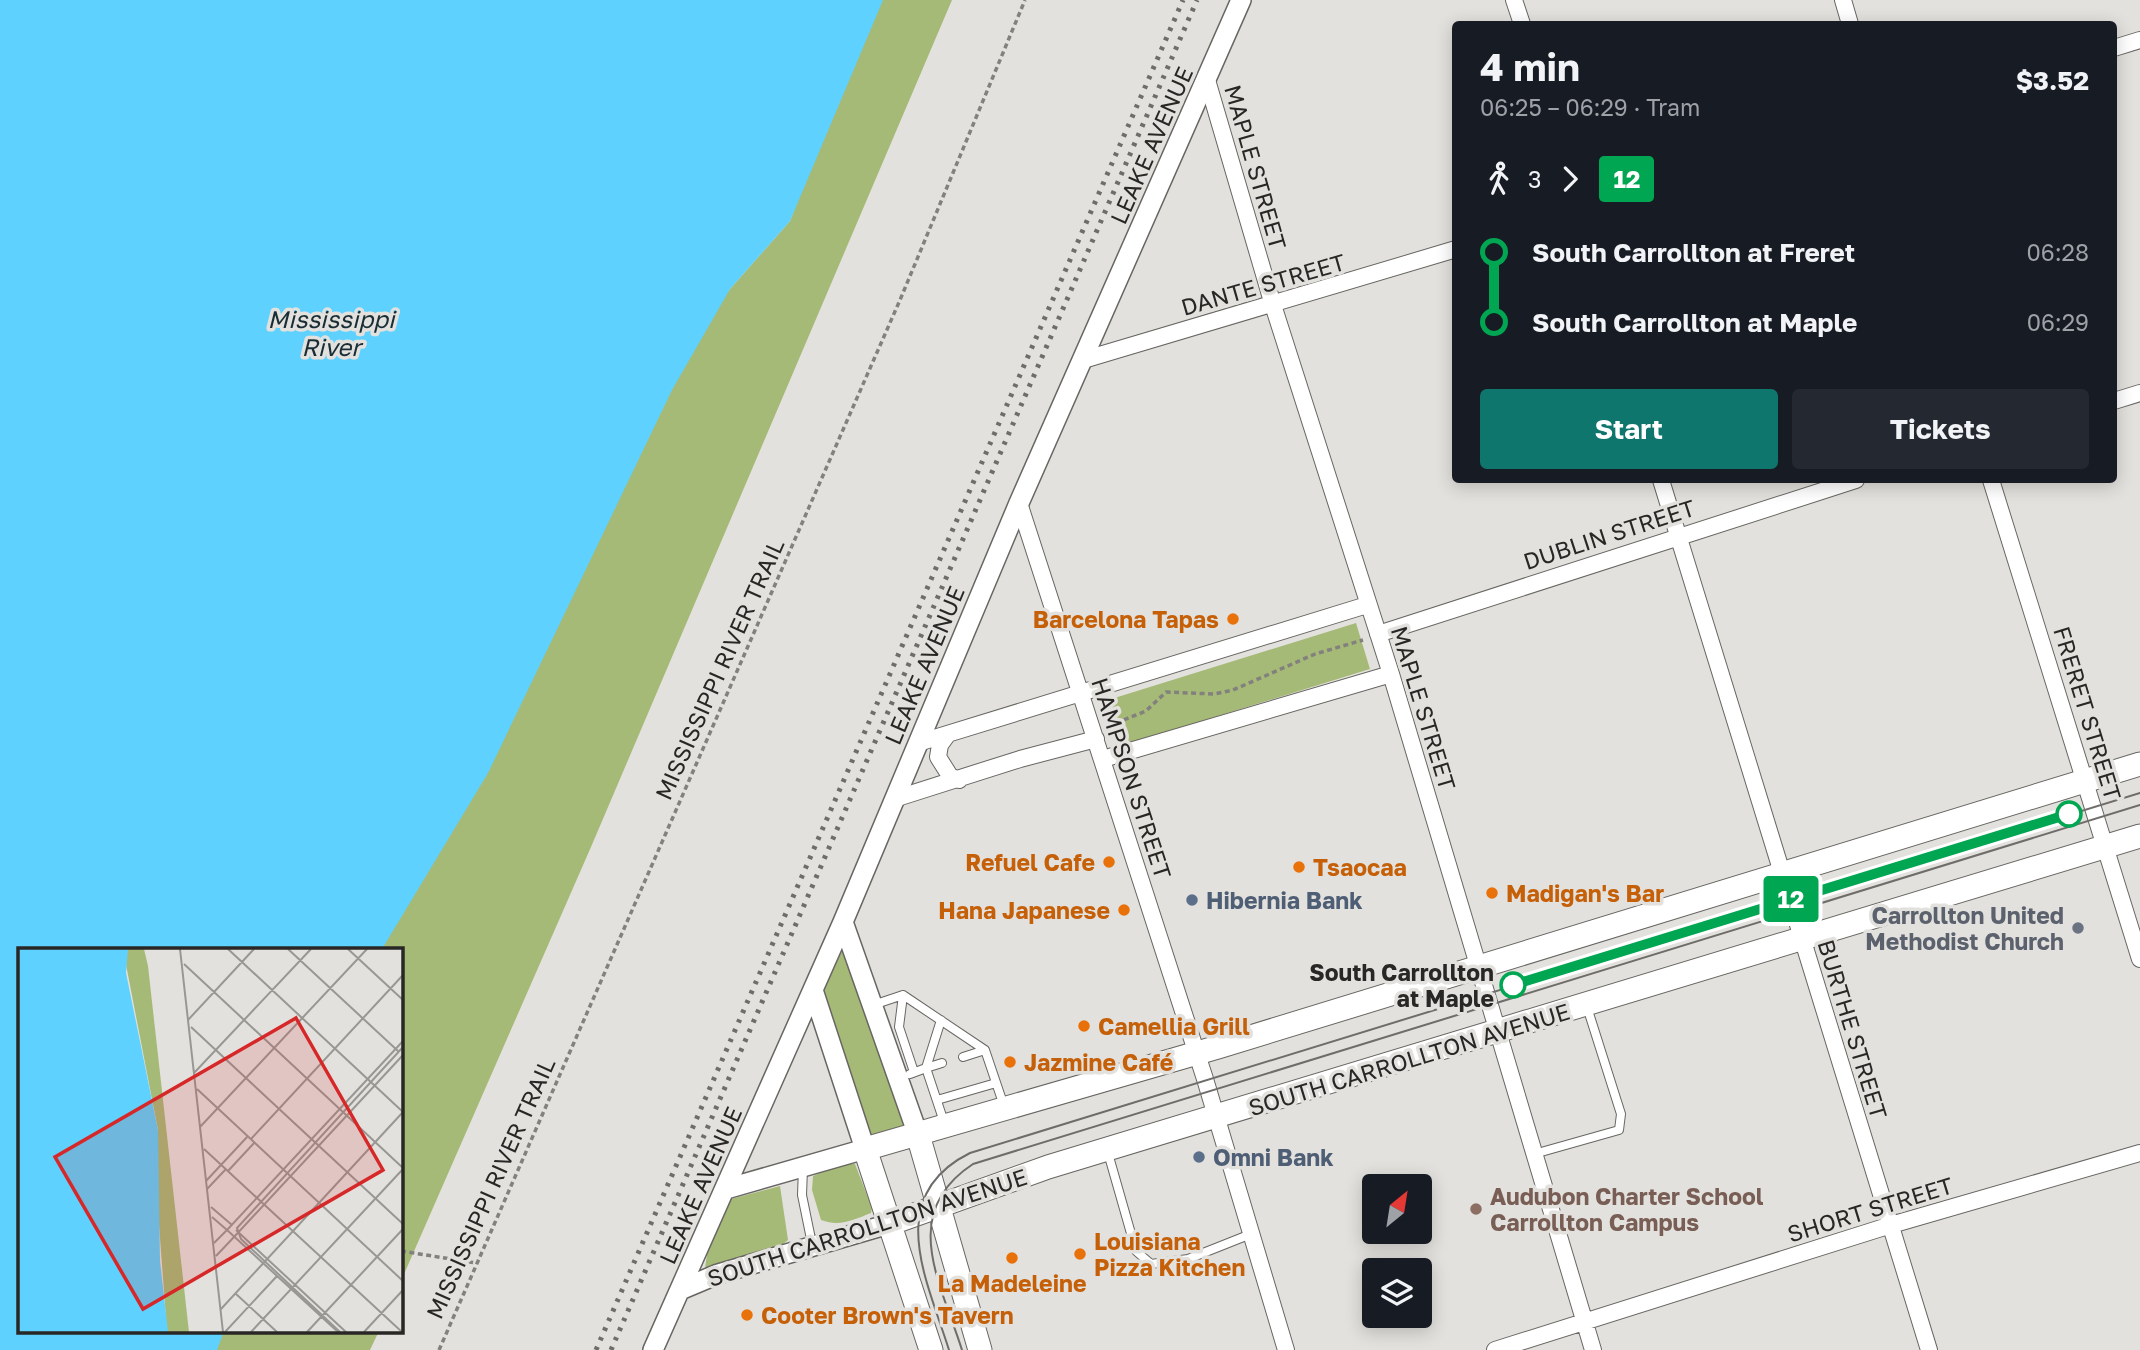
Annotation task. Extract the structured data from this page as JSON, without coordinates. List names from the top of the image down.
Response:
{
  "streets": {
    "main road": ["SOUTH CARROLLTON AVENUE"],
    "street": [
      "LEAKE AVENUE",
      "MAPLE STREET",
      "DANTE STREET",
      "DUBLIN STREET",
      "FRERET STREET",
      "HAMPSON STREET",
      "BURTHE STREET",
      "SHORT STREET"
    ],
    "path": ["MISSISSIPPI RIVER TRAIL"]
  },
  "crossings": [
    ["LEAKE AVENUE", "MAPLE STREET"],
    ["LEAKE AVENUE", "DANTE STREET"],
    ["LEAKE AVENUE", "HAMPSON STREET"],
    ["LEAKE AVENUE", "SOUTH CARROLLTON AVENUE"],
    ["MAPLE STREET", "DANTE STREET"],
    ["MAPLE STREET", "DUBLIN STREET"],
    ["MAPLE STREET", "SOUTH CARROLLTON AVENUE"],
    ["MAPLE STREET", "SHORT STREET"],
    ["DUBLIN STREET", "BURTHE STREET"],
    ["FRERET STREET", "SOUTH CARROLLTON AVENUE"],
    ["HAMPSON STREET", "SOUTH CARROLLTON AVENUE"],
    ["BURTHE STREET", "SOUTH CARROLLTON AVENUE"],
    ["BURTHE STREET", "SHORT STREET"]
  ],
  "water": ["Mississippi River"],
  "places": [
    "Barcelona Tapas",
    "Refuel Cafe",
    "Tsaocaa",
    "Madigan's Bar",
    "Hibernia Bank",
    "Hana Japanese",
    "Carrollton United Methodist Church",
    "South Carrollton at Maple",
    "Camellia Grill",
    "Jazmine Café",
    "Omni Bank",
    "Audubon Charter School Carrollton Campus",
    "Louisiana Pizza Kitchen",
    "La Madeleine",
    "Cooter Brown's Tavern"
  ],
  "lines": ["tram line 12"],
  "north": "top right",
  "page": {
    "on_map": "12",
    "heading": ["4 min", "06:25 – 06:29 · Tram", "$3.52"],
    "legs": ["3", "12"],
    "list": [
      {
        "name": "South Carrollton at Freret",
        "value": "06:28"
      },
      {
        "name": "South Carrollton at Maple",
        "value": "06:29"
      }
    ],
    "buttons": ["Start", "Tickets"]
  }
}
